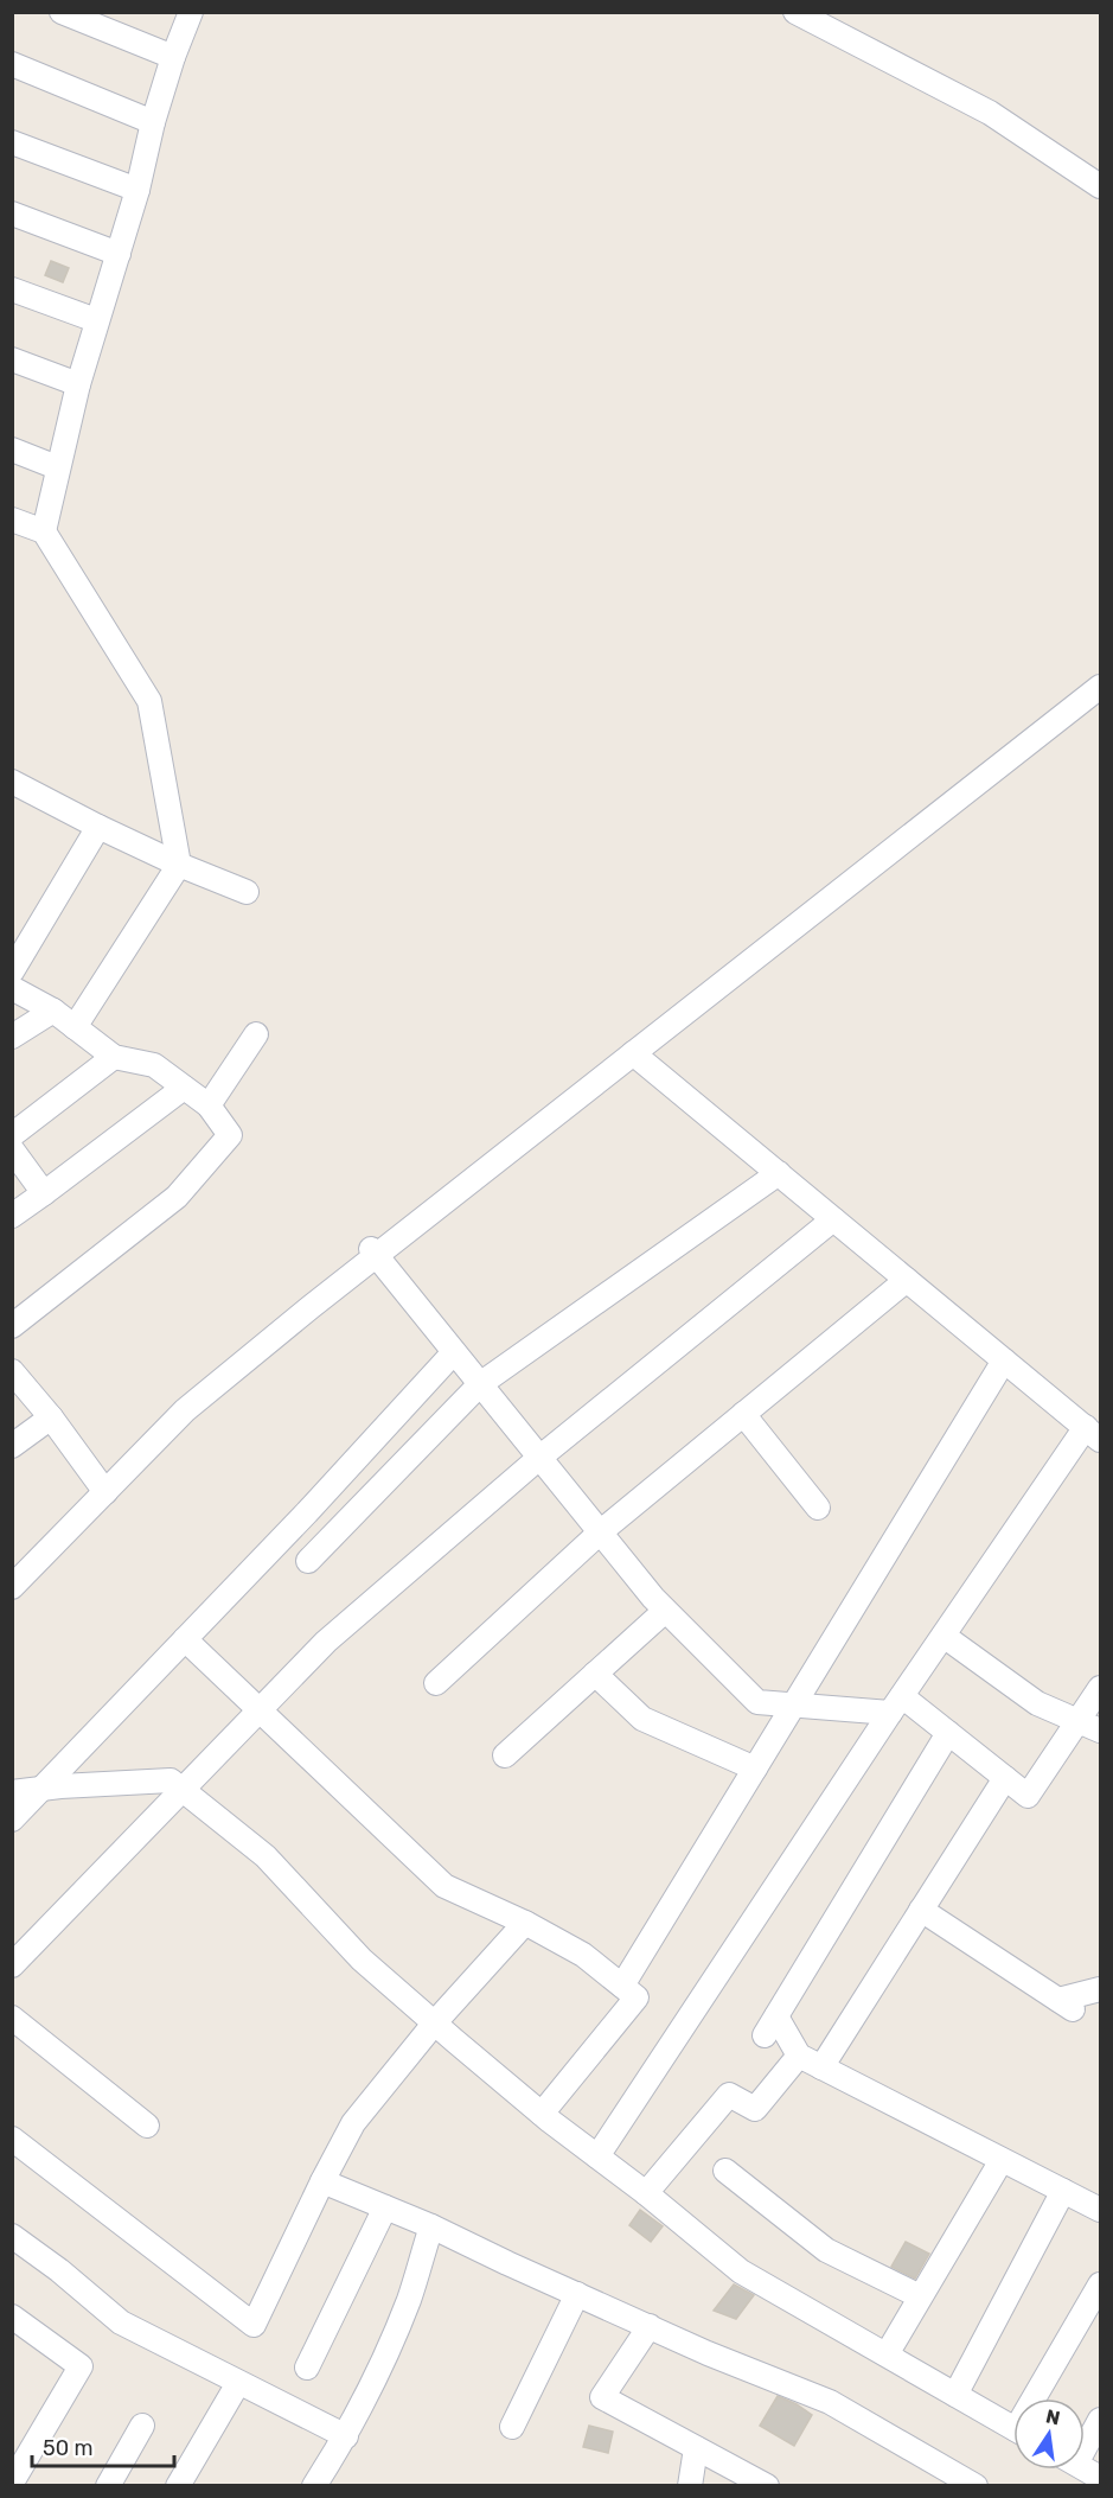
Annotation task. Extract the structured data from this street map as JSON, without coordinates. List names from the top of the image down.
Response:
{
  "scale_bar": "50 m",
  "north": "top"
}
